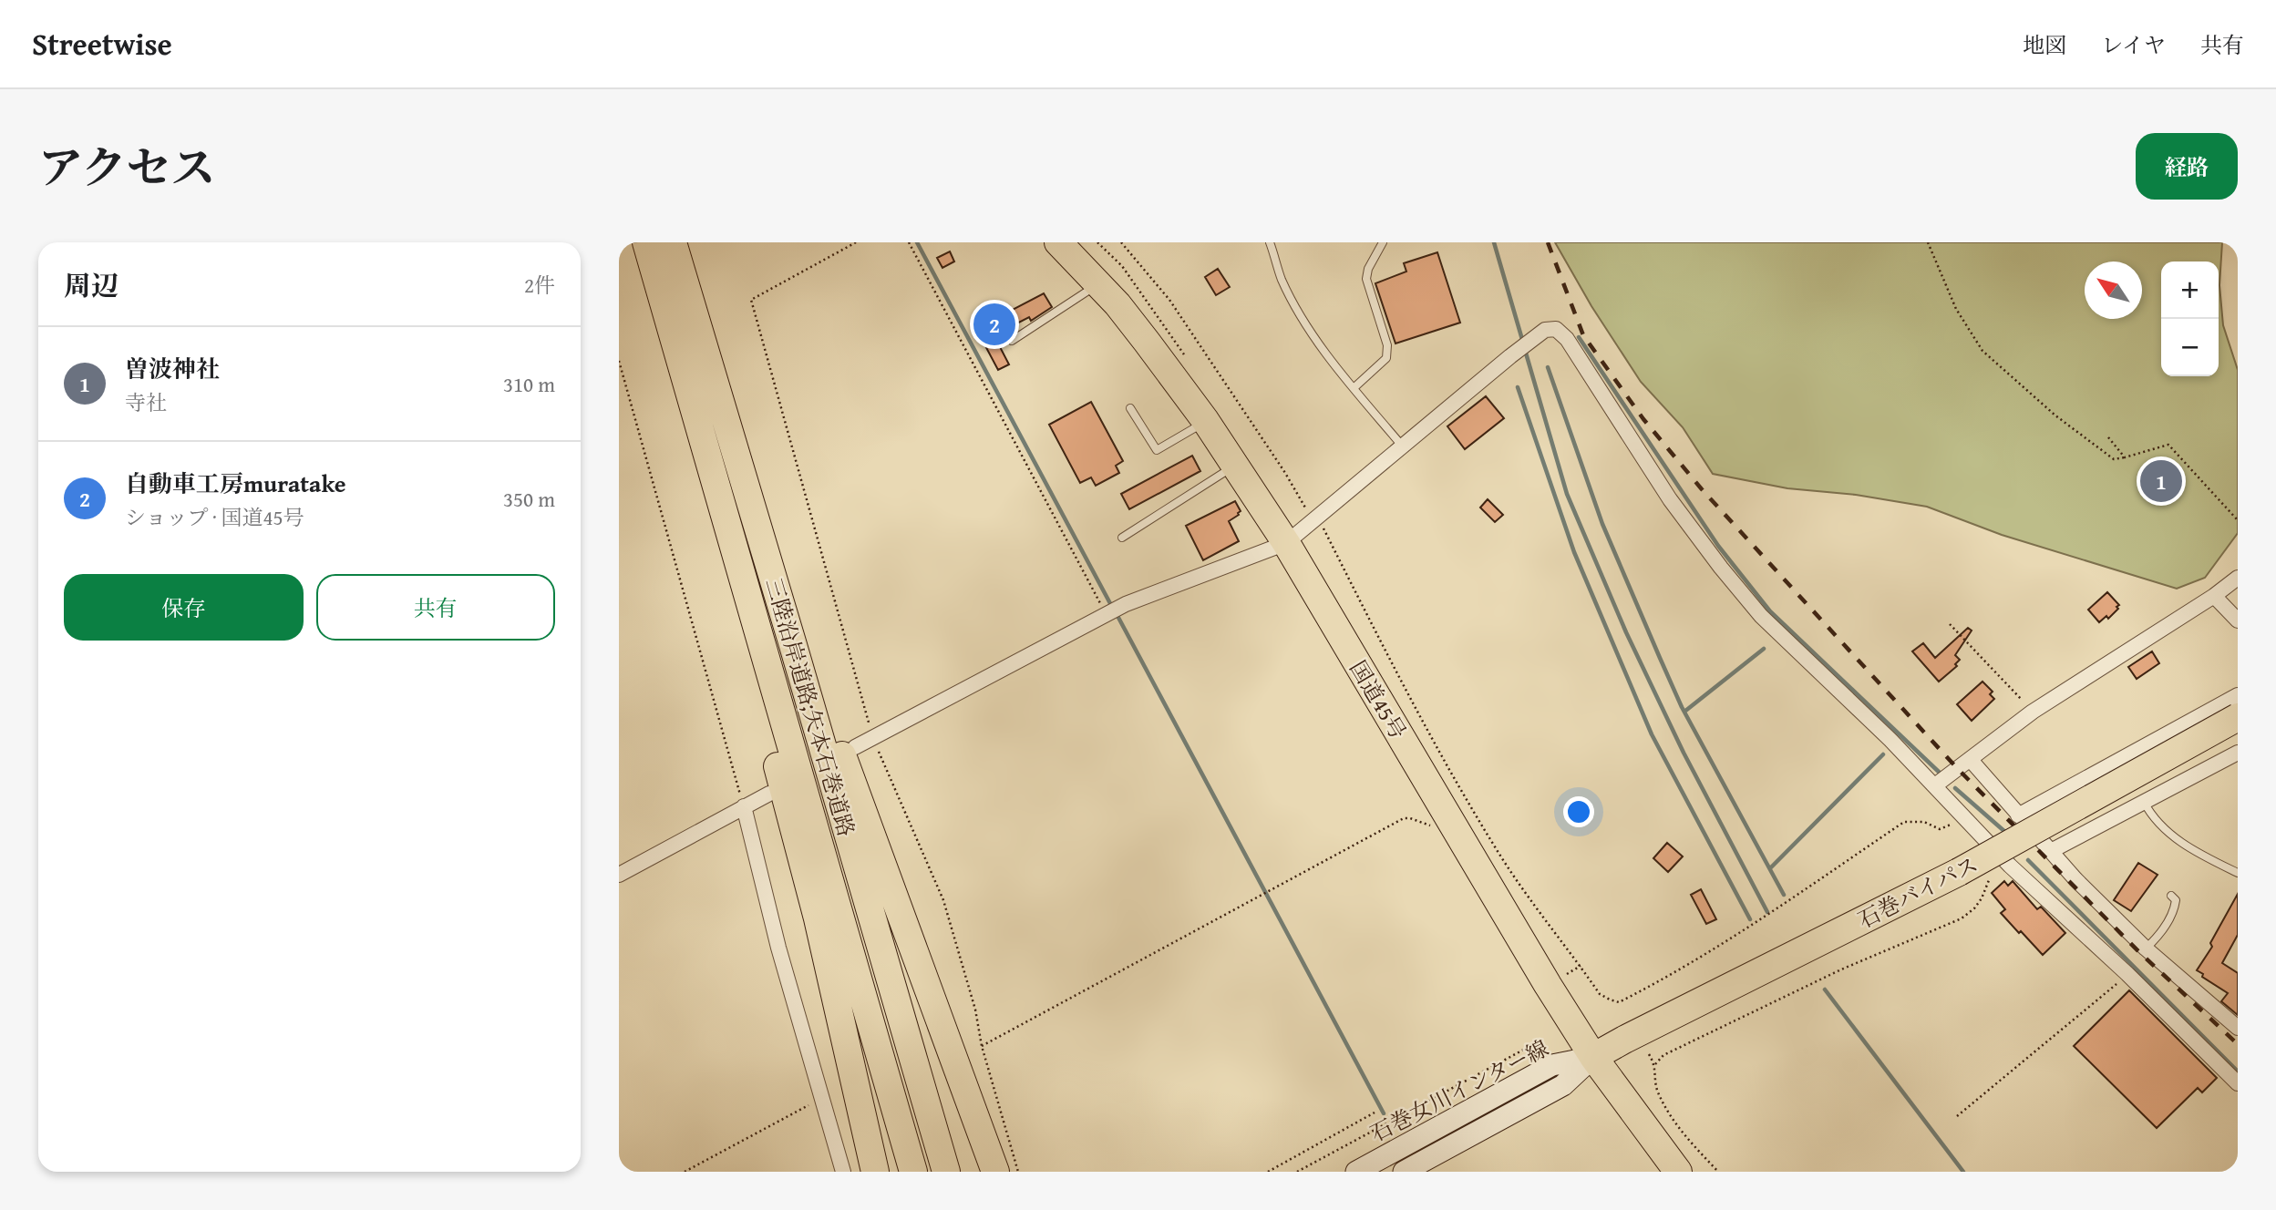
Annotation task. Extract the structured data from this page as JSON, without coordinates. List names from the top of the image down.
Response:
{
  "streets": {
    "highway": ["国道45号", "三陸沿岸道路;矢本石巻道路", "石巻バイパス"],
    "main road": ["石巻女川インター線"]
  },
  "crossings": [
    ["国道45号", "石巻バイパス"],
    ["国道45号", "石巻女川インター線"],
    ["石巻バイパス", "石巻女川インター線"]
  ],
  "north": "top left",
  "page": {
    "header": "Streetwise",
    "nav": ["地図", "レイヤ", "共有"],
    "title": "アクセス",
    "buttons": [
      "経路",
      ["保存", "共有"]
    ],
    "heading": ["周辺", "2件"],
    "map_buttons": ["+", "−"],
    "pins": ["2", "1"],
    "list": [
      {
        "mark": "1",
        "name": "曽波神社",
        "note": "寺社",
        "value": "310 m"
      },
      {
        "mark": "2",
        "name": "自動車工房muratake",
        "note": "ショップ · 国道45号",
        "value": "350 m"
      }
    ]
  }
}
